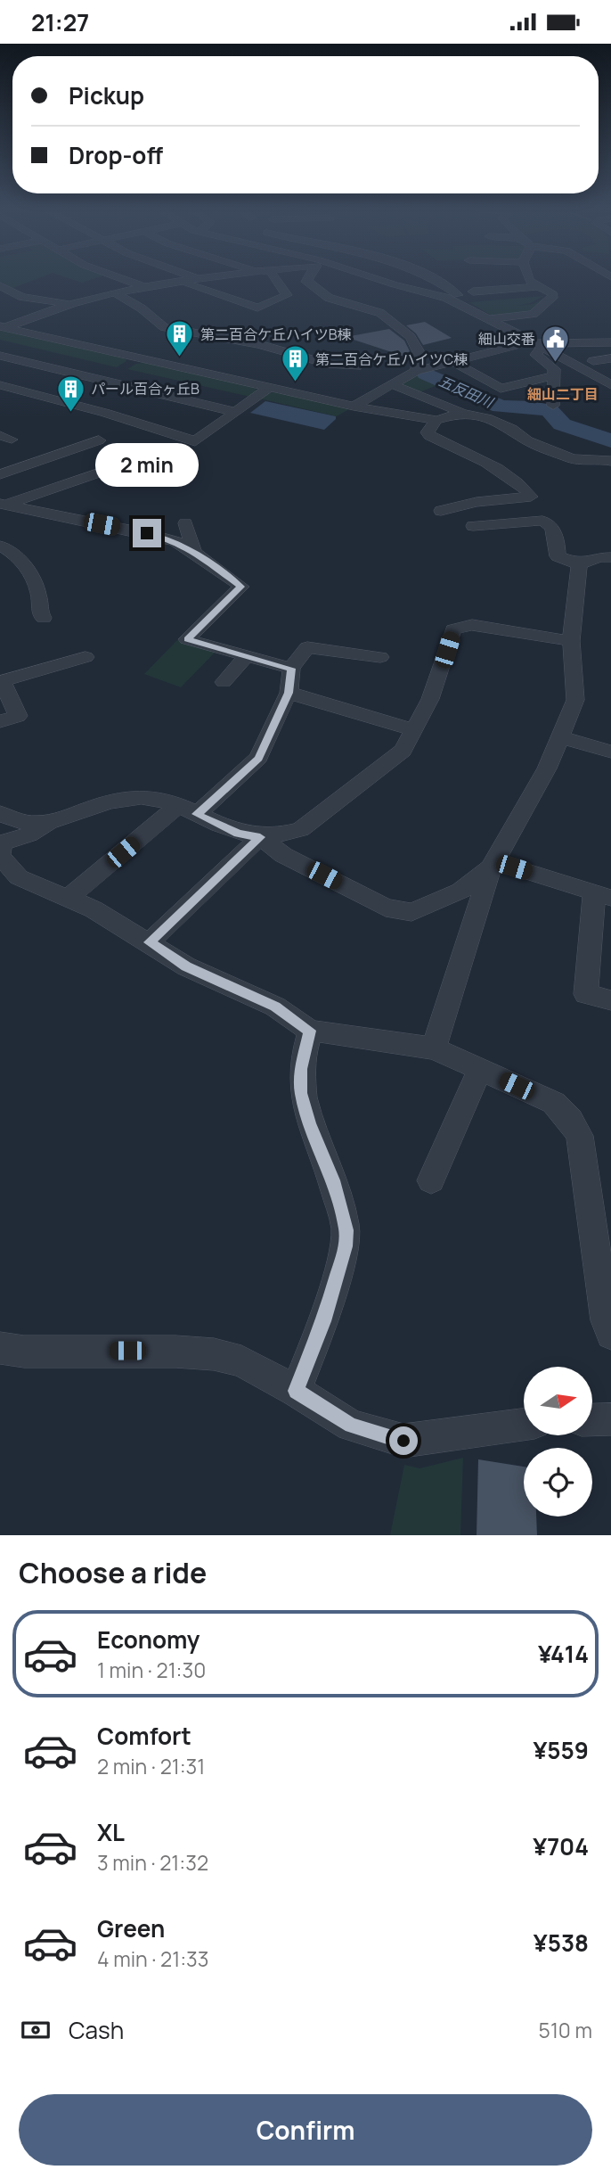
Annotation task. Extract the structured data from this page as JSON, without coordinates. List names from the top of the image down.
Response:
{
  "districts": ["細山二丁目"],
  "water": ["五反田川"],
  "places": {
    "building": ["第二百合ケ丘ハイツB棟", "第二百合ケ丘ハイツC棟", "パール百合ヶ丘B"],
    "public building": ["細山交番"]
  },
  "north": "right",
  "page": {
    "status": "21:27",
    "banner": ["Pickup", "Drop-off"],
    "bubble": "2 min",
    "heading": "Choose a ride",
    "list": [
      {
        "name": "Economy",
        "note": "1 min · 21:30",
        "value": "¥414"
      },
      {
        "name": "Comfort",
        "note": "2 min · 21:31",
        "value": "¥559"
      },
      {
        "name": "XL",
        "note": "3 min · 21:32",
        "value": "¥704"
      },
      {
        "name": "Green",
        "note": "4 min · 21:33",
        "value": "¥538"
      }
    ],
    "pay": ["Cash", "510 m"],
    "buttons": "Confirm"
  }
}
